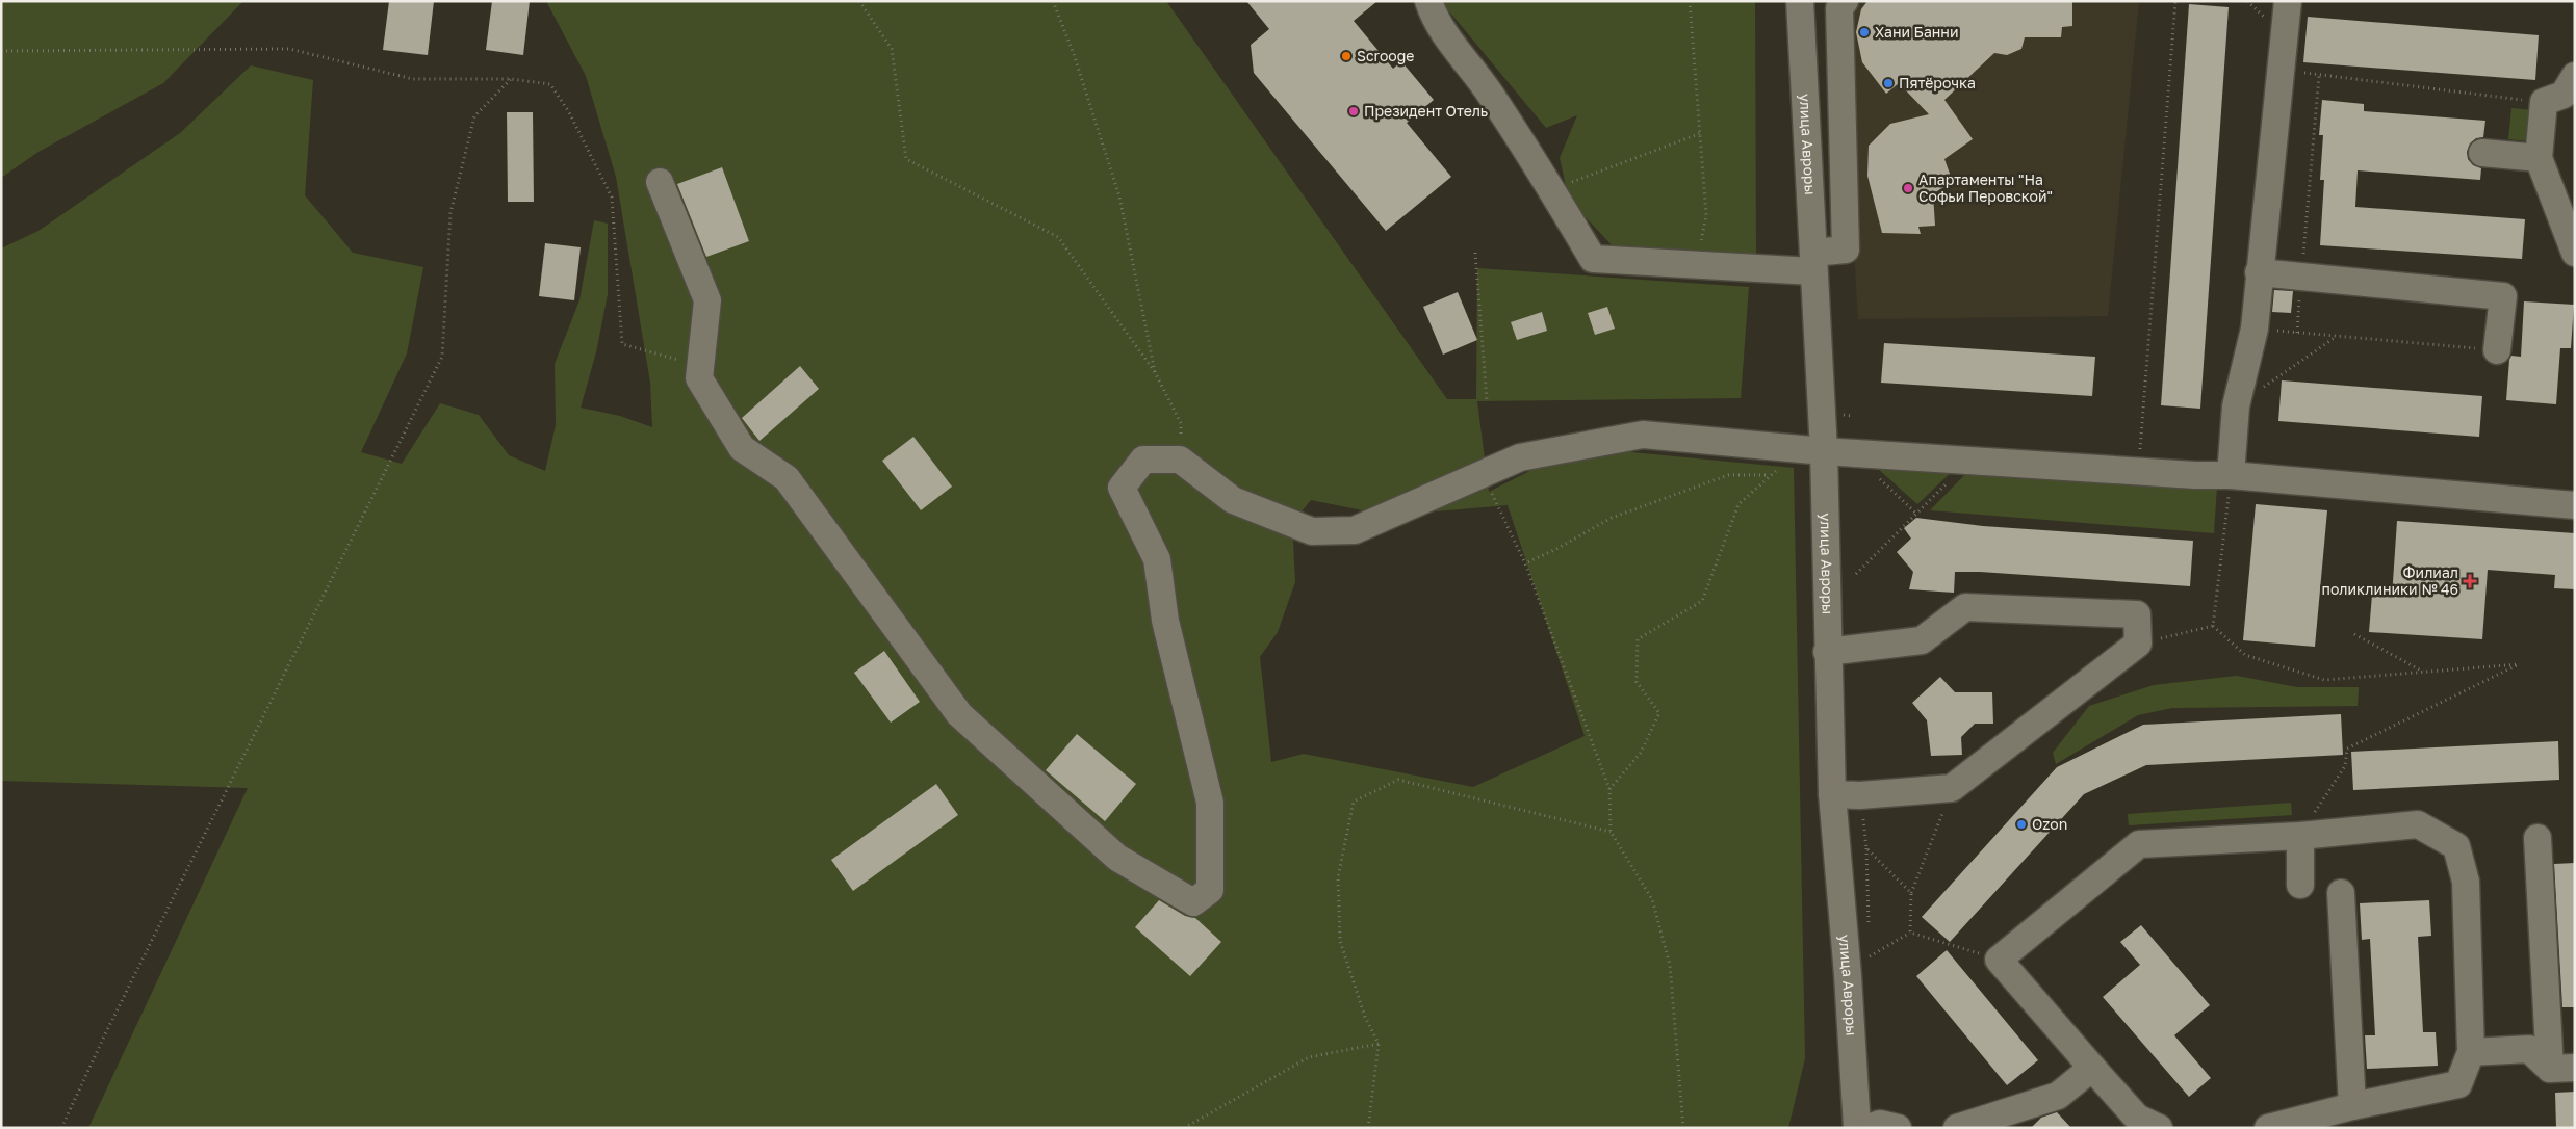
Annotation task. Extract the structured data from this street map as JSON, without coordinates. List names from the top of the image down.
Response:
{
  "streets": {
    "street": ["улица Авроры"]
  },
  "places": {
    "other": [
      "Хани Банни",
      "Scrooge",
      "Пятёрочка",
      "Президент Отель",
      "Апартаменты \"На Софьи Перовской\"",
      "Ozon"
    ],
    "health": ["Филиал поликлиники № 46"]
  }
}
